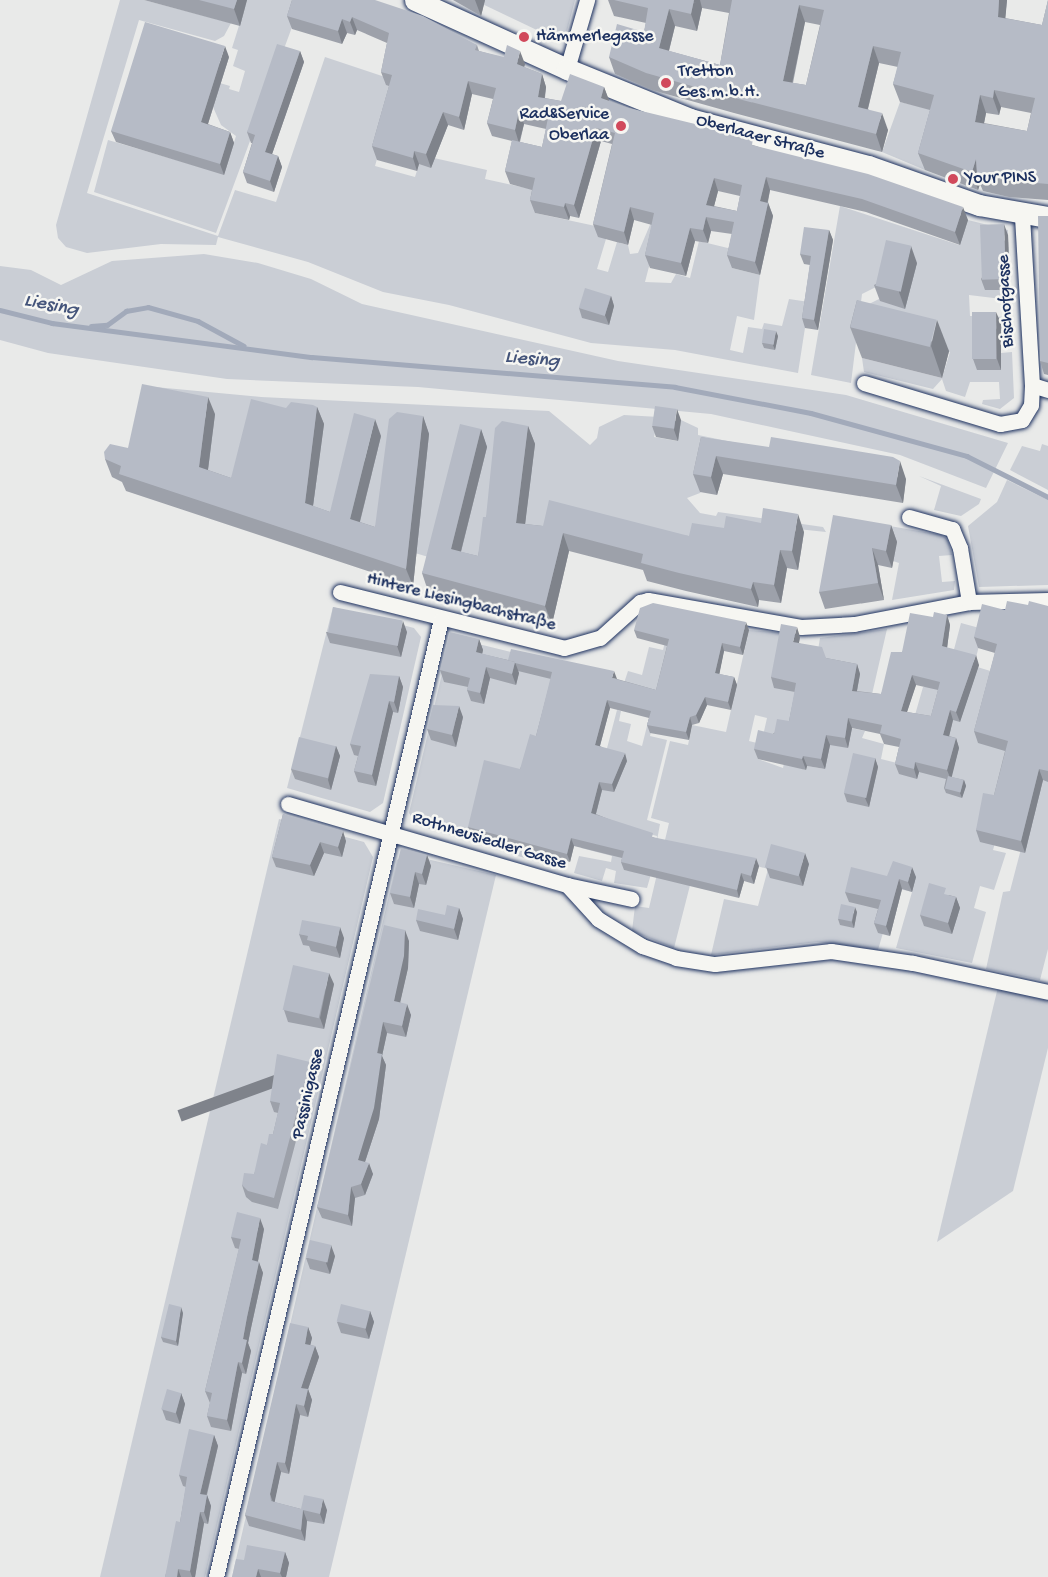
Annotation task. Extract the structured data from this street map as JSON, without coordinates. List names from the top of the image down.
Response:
{
  "streets": {
    "main road": ["Oberlaaer Straße"],
    "street": [
      "Bischofgasse",
      "Hintere Liesingbachstraße",
      "Rothneusiedler Gasse",
      "Passinigasse"
    ]
  },
  "crossings": [
    ["Oberlaaer Straße", "Bischofgasse"],
    ["Hintere Liesingbachstraße", "Passinigasse"],
    ["Rothneusiedler Gasse", "Passinigasse"]
  ],
  "water": ["Liesing"],
  "places": [
    "Hämmerlegasse",
    "Tretton Ges.m.b.H.",
    "Rad&Service Oberlaa",
    "Your PINS"
  ]
}
